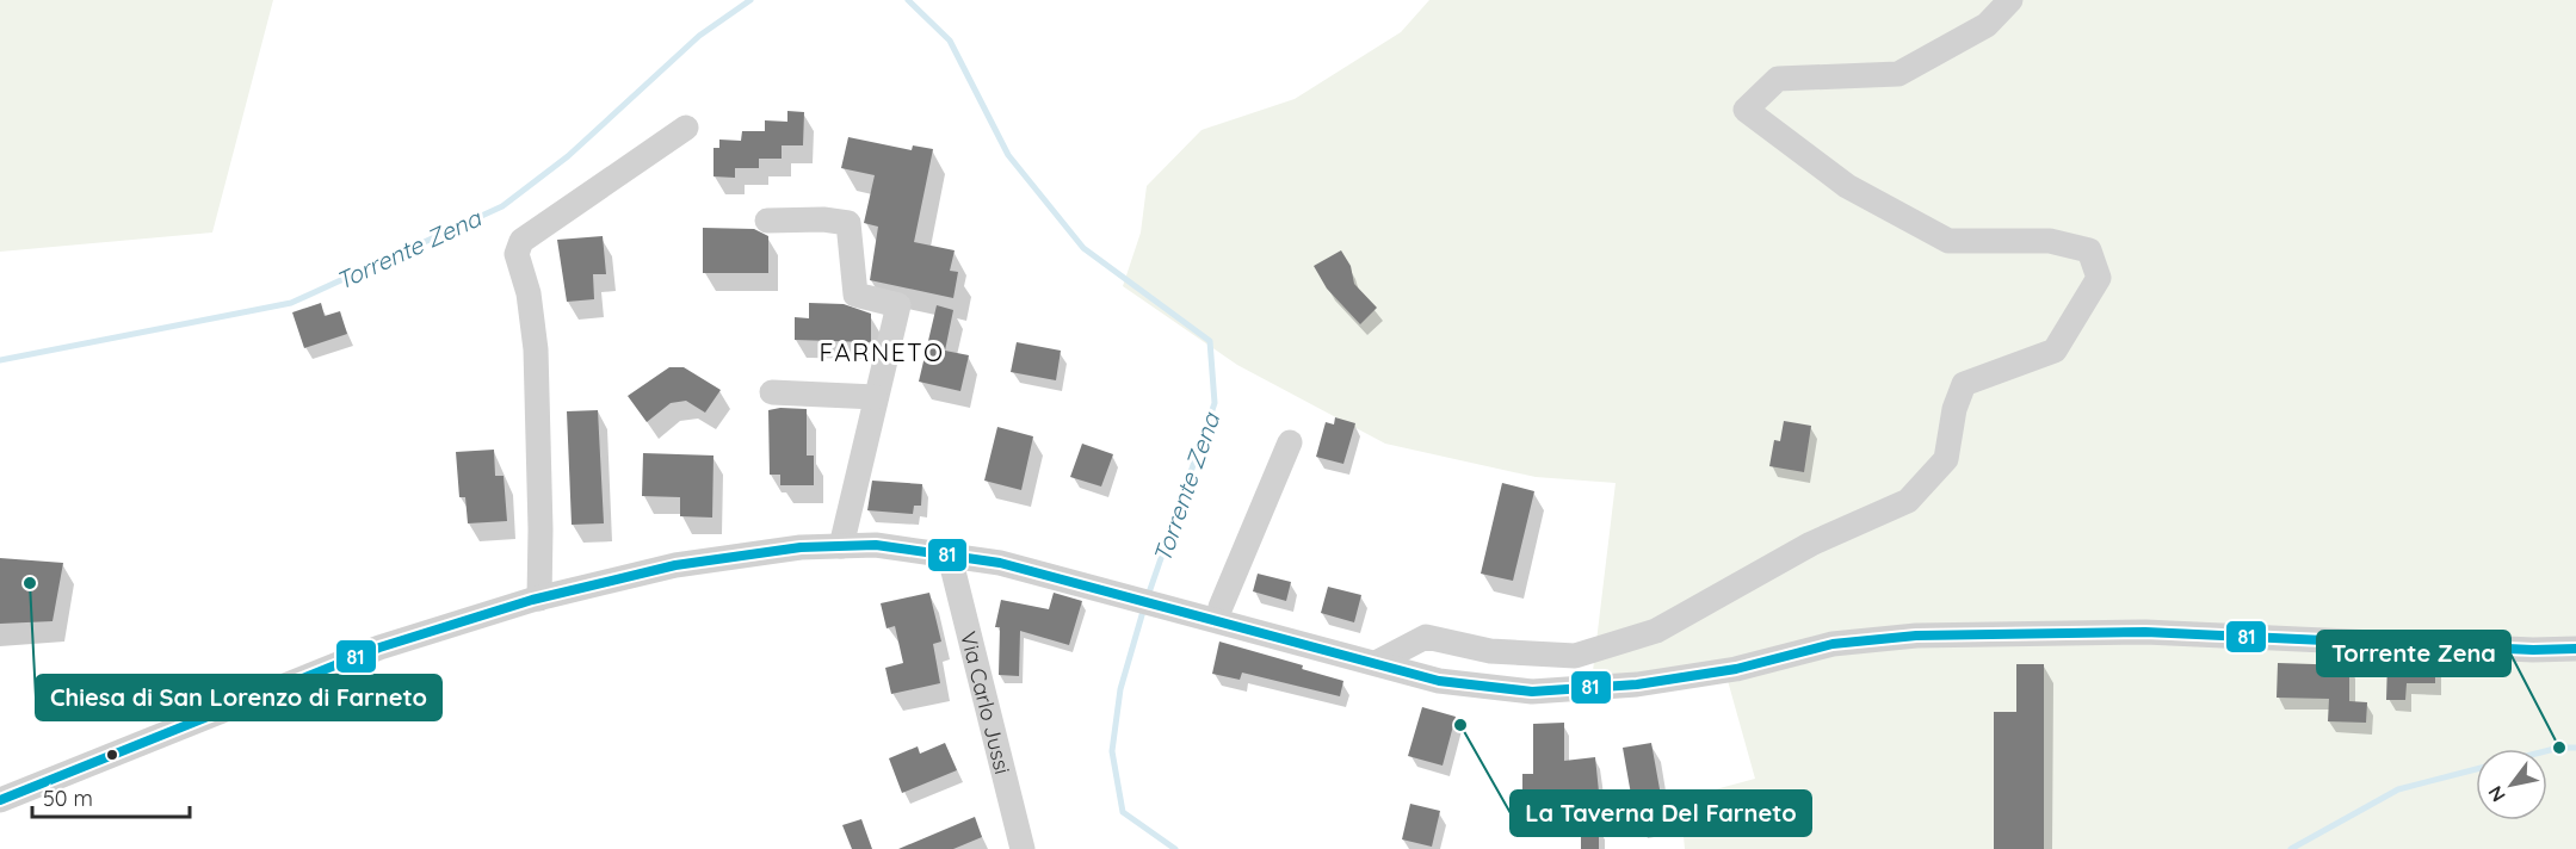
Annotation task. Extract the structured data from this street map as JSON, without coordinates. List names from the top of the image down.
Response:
{
  "streets": {
    "street": ["Via Carlo Jussi"]
  },
  "districts": ["FARNETO"],
  "water": ["Torrente Zena"],
  "places": ["Chiesa di San Lorenzo di Farneto", "La Taverna Del Farneto", "Torrente Zena"],
  "lines": ["transit line 81"],
  "scale_bar": "50 m",
  "north": "bottom left"
}
